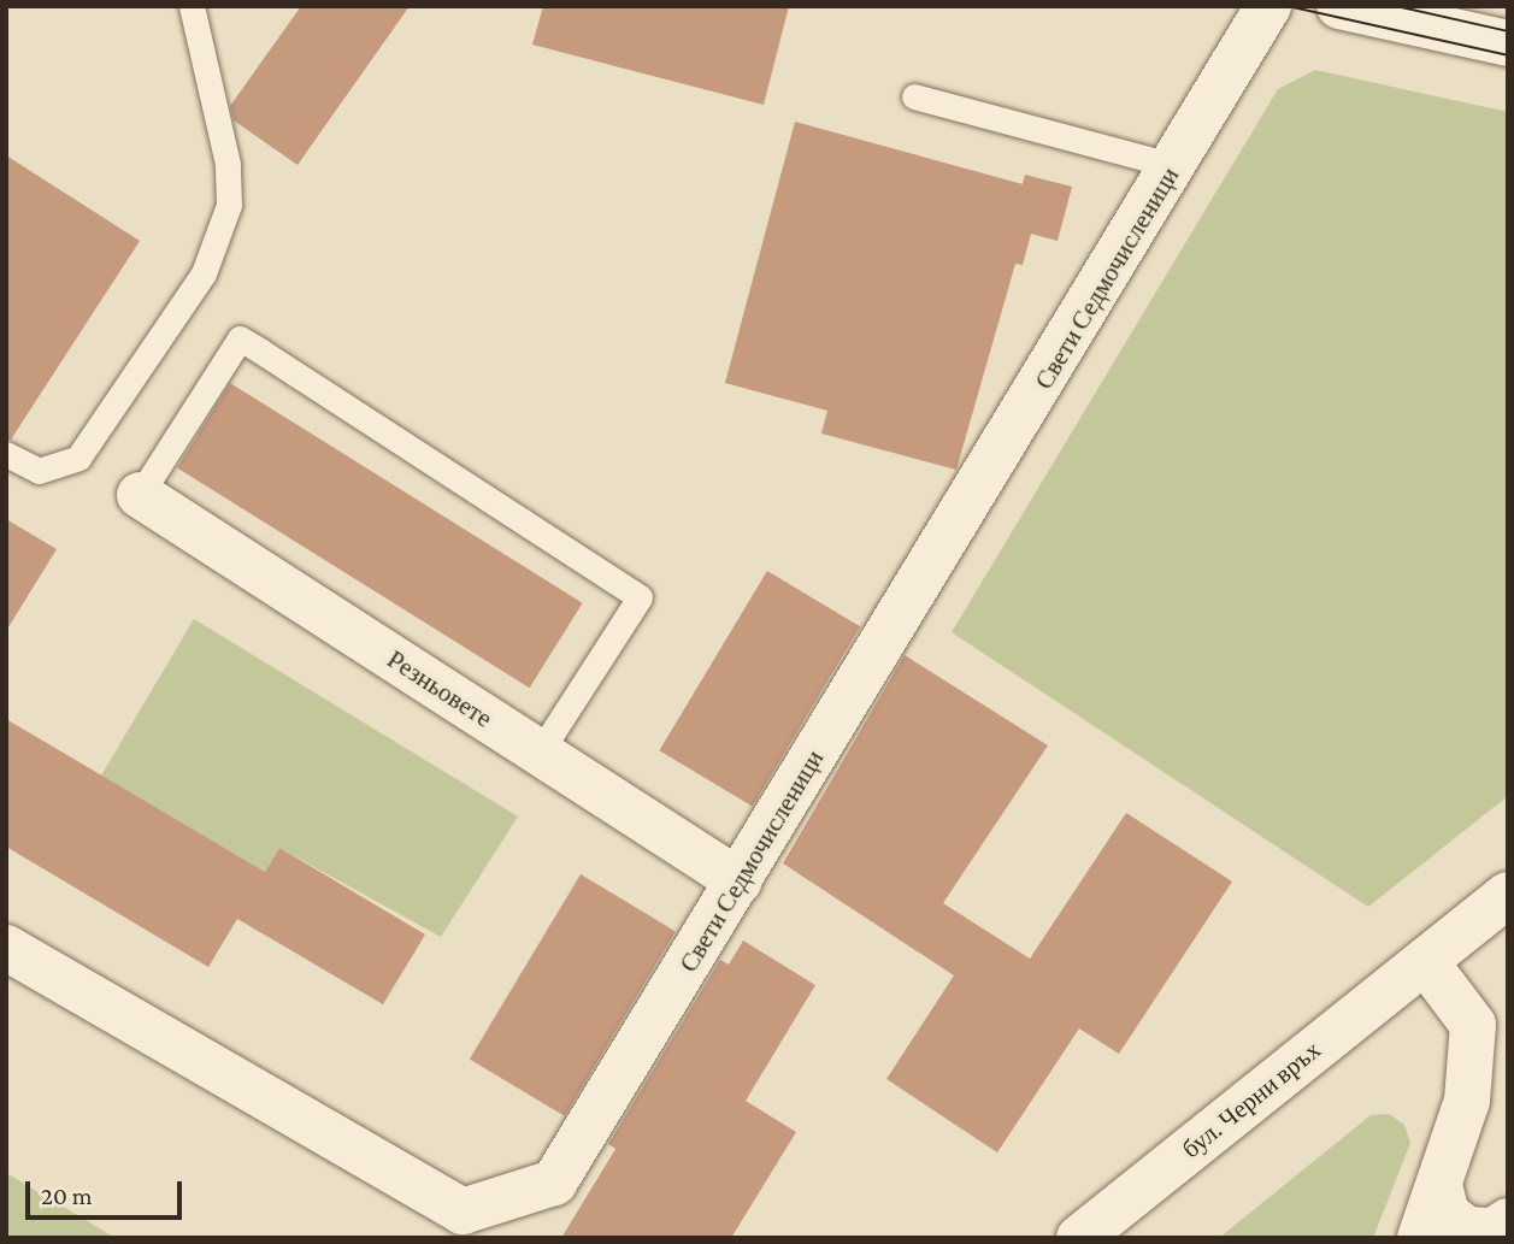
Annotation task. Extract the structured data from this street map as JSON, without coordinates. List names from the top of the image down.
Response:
{
  "streets": {
    "street": ["Свети Седмочисленици", "Резньовете", "бул. Черни връх"]
  },
  "crossings": [
    ["Свети Седмочисленици", "Резньовете"]
  ],
  "scale_bar": "20 m"
}
